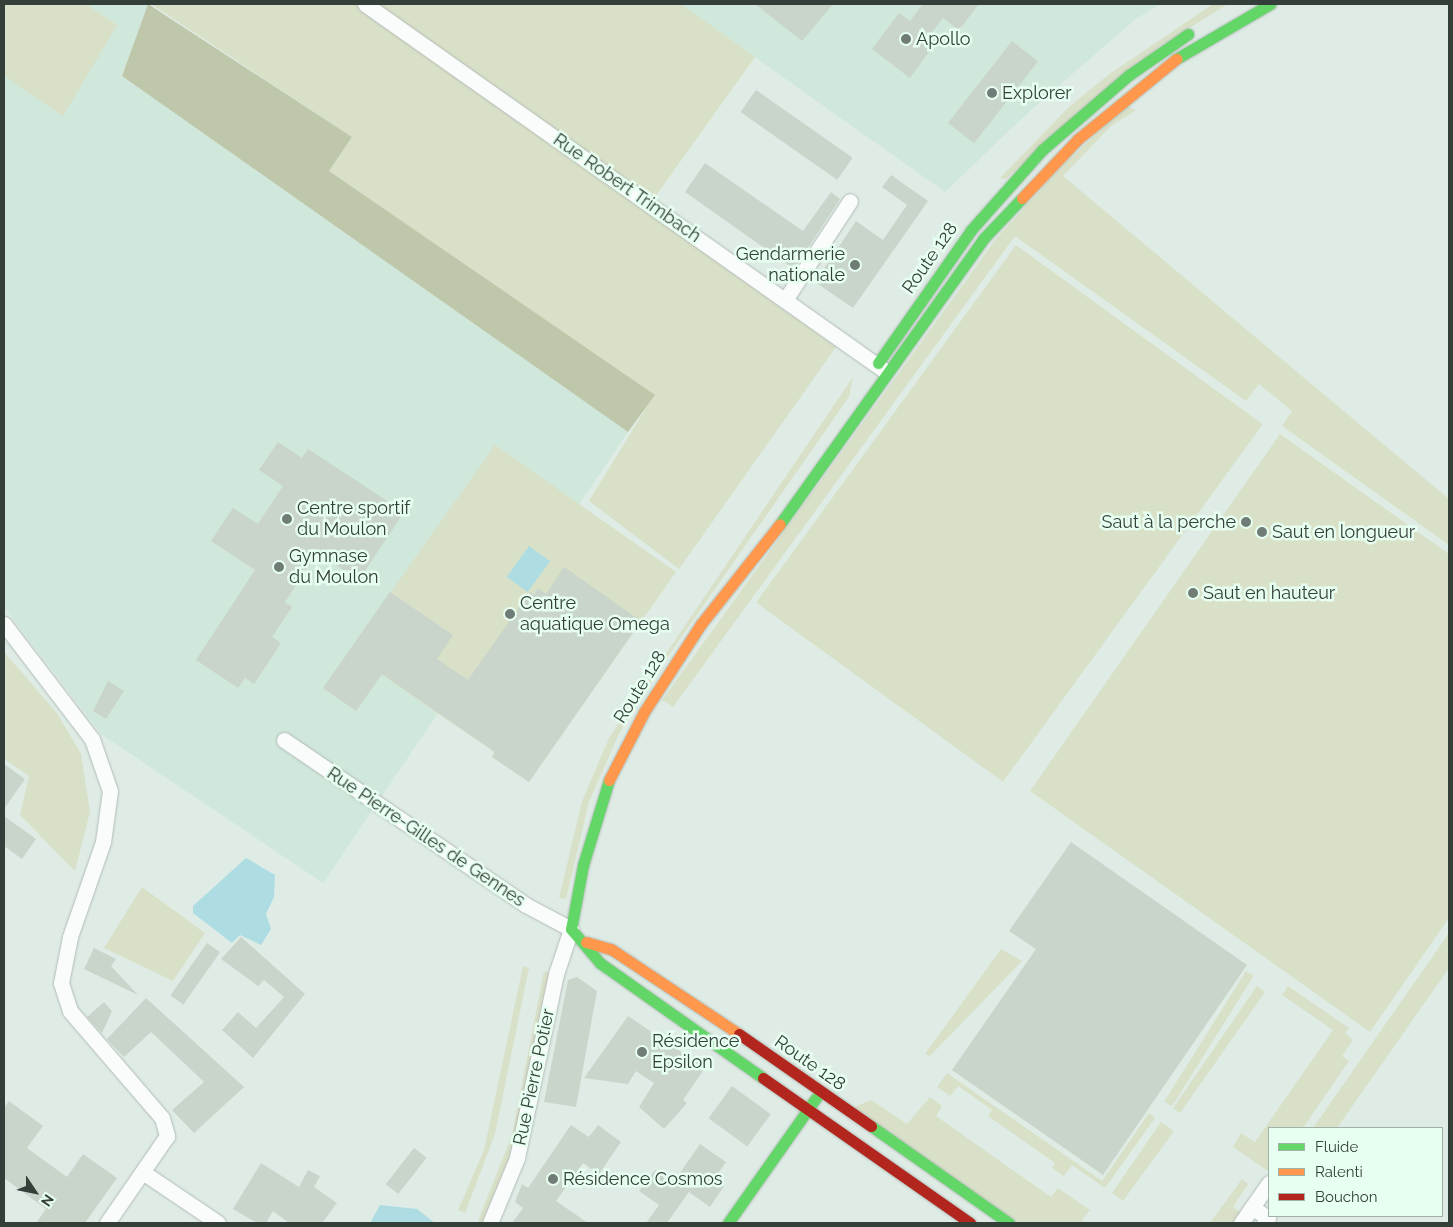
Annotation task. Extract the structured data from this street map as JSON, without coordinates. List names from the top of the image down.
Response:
{
  "streets": {
    "main road": ["Route 128"],
    "street": ["Rue Robert Trimbach", "Rue Pierre-Gilles de Gennes", "Rue Pierre Potier"]
  },
  "crossings": [
    ["Rue Robert Trimbach", "Route 128"],
    ["Route 128", "Rue Pierre-Gilles de Gennes"],
    ["Route 128", "Rue Pierre Potier"],
    ["Rue Pierre-Gilles de Gennes", "Rue Pierre Potier"]
  ],
  "places": [
    "Apollo",
    "Explorer",
    "Gendarmerie nationale",
    "Centre sportif du Moulon",
    "Saut à la perche",
    "Saut en longueur",
    "Gymnase du Moulon",
    "Saut en hauteur",
    "Centre aquatique Omega",
    "Résidence Epsilon",
    "Résidence Cosmos"
  ],
  "legend": ["Fluide", "Ralenti", "Bouchon"],
  "north": "bottom right"
}
